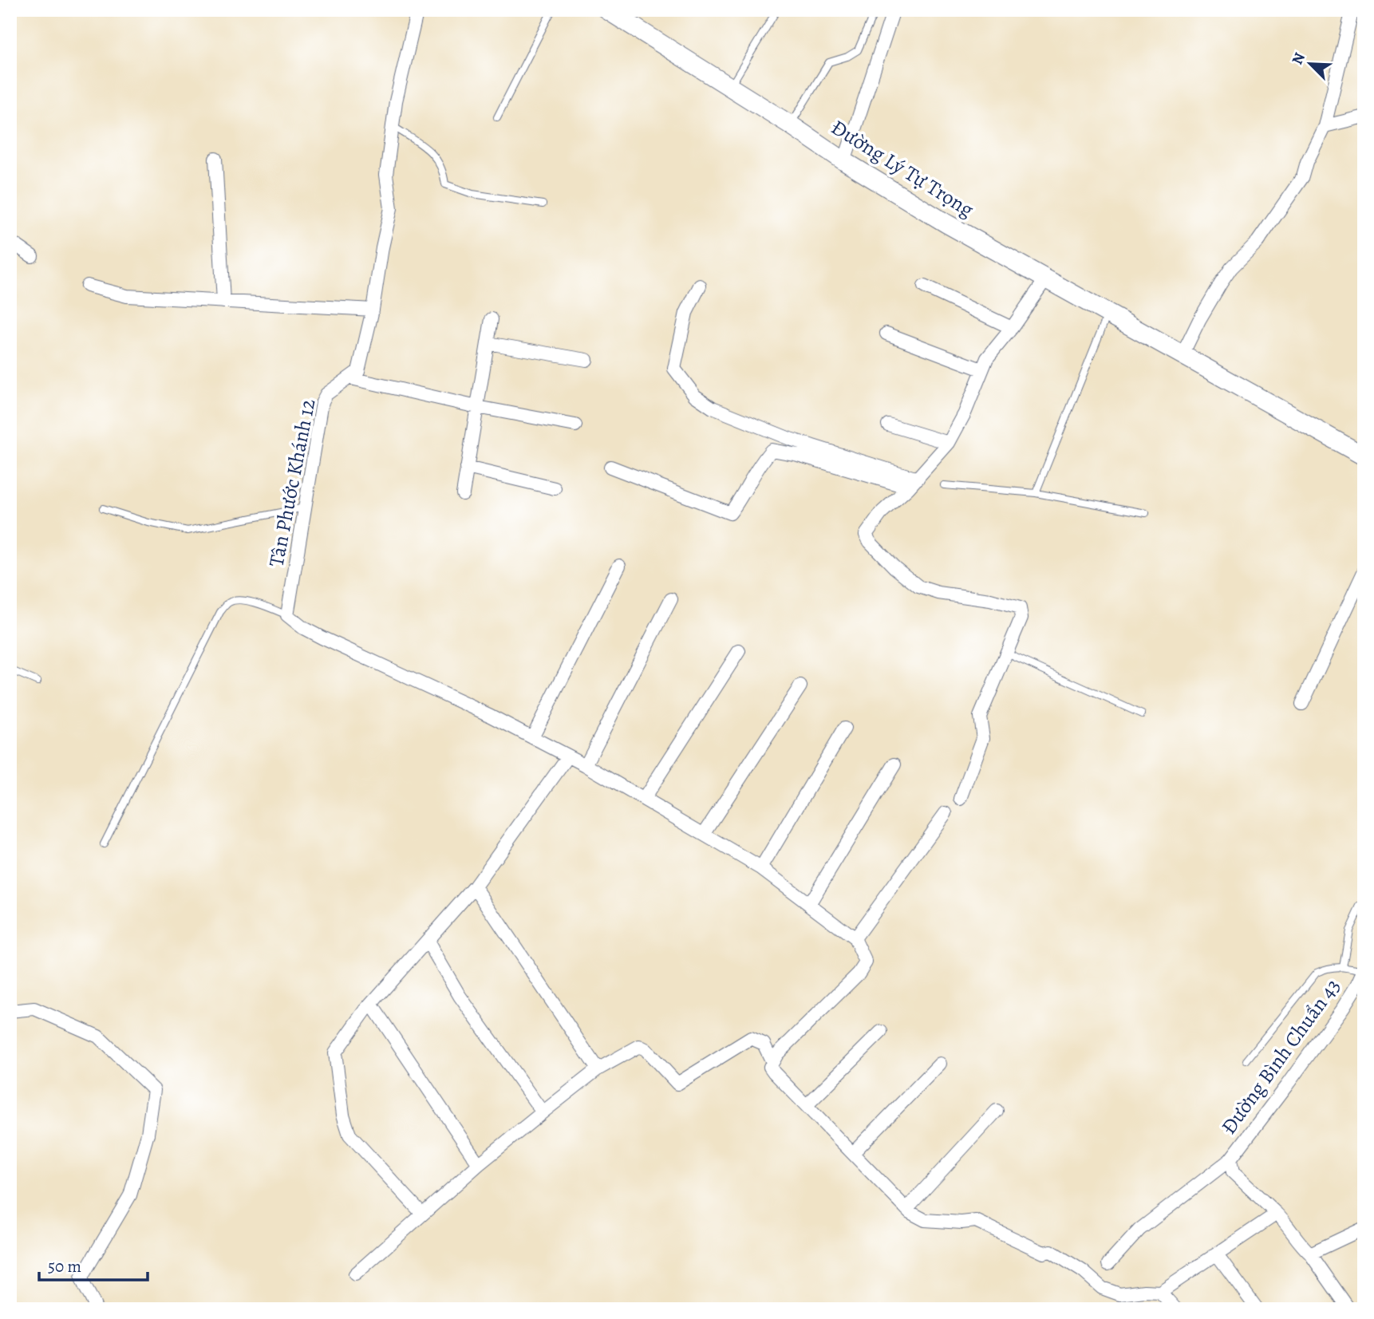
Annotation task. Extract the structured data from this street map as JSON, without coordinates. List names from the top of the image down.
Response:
{
  "streets": {
    "main road": ["Đường Lý Tự Trọng"],
    "street": ["Tân Phước Khánh 12", "Đường Bình Chuẩn 43"]
  },
  "scale_bar": "50 m",
  "north": "top left"
}
